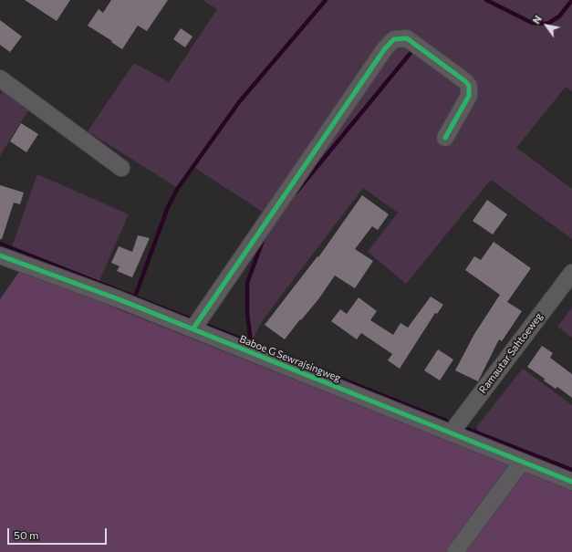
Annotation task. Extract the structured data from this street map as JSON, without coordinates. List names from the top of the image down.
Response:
{
  "streets": {
    "street": ["Ramautar Sahtoeweg", "Baboe G Sewrajsingweg"]
  },
  "crossings": [
    ["Ramautar Sahtoeweg", "Baboe G Sewrajsingweg"]
  ],
  "scale_bar": "50 m",
  "north": "top left"
}
